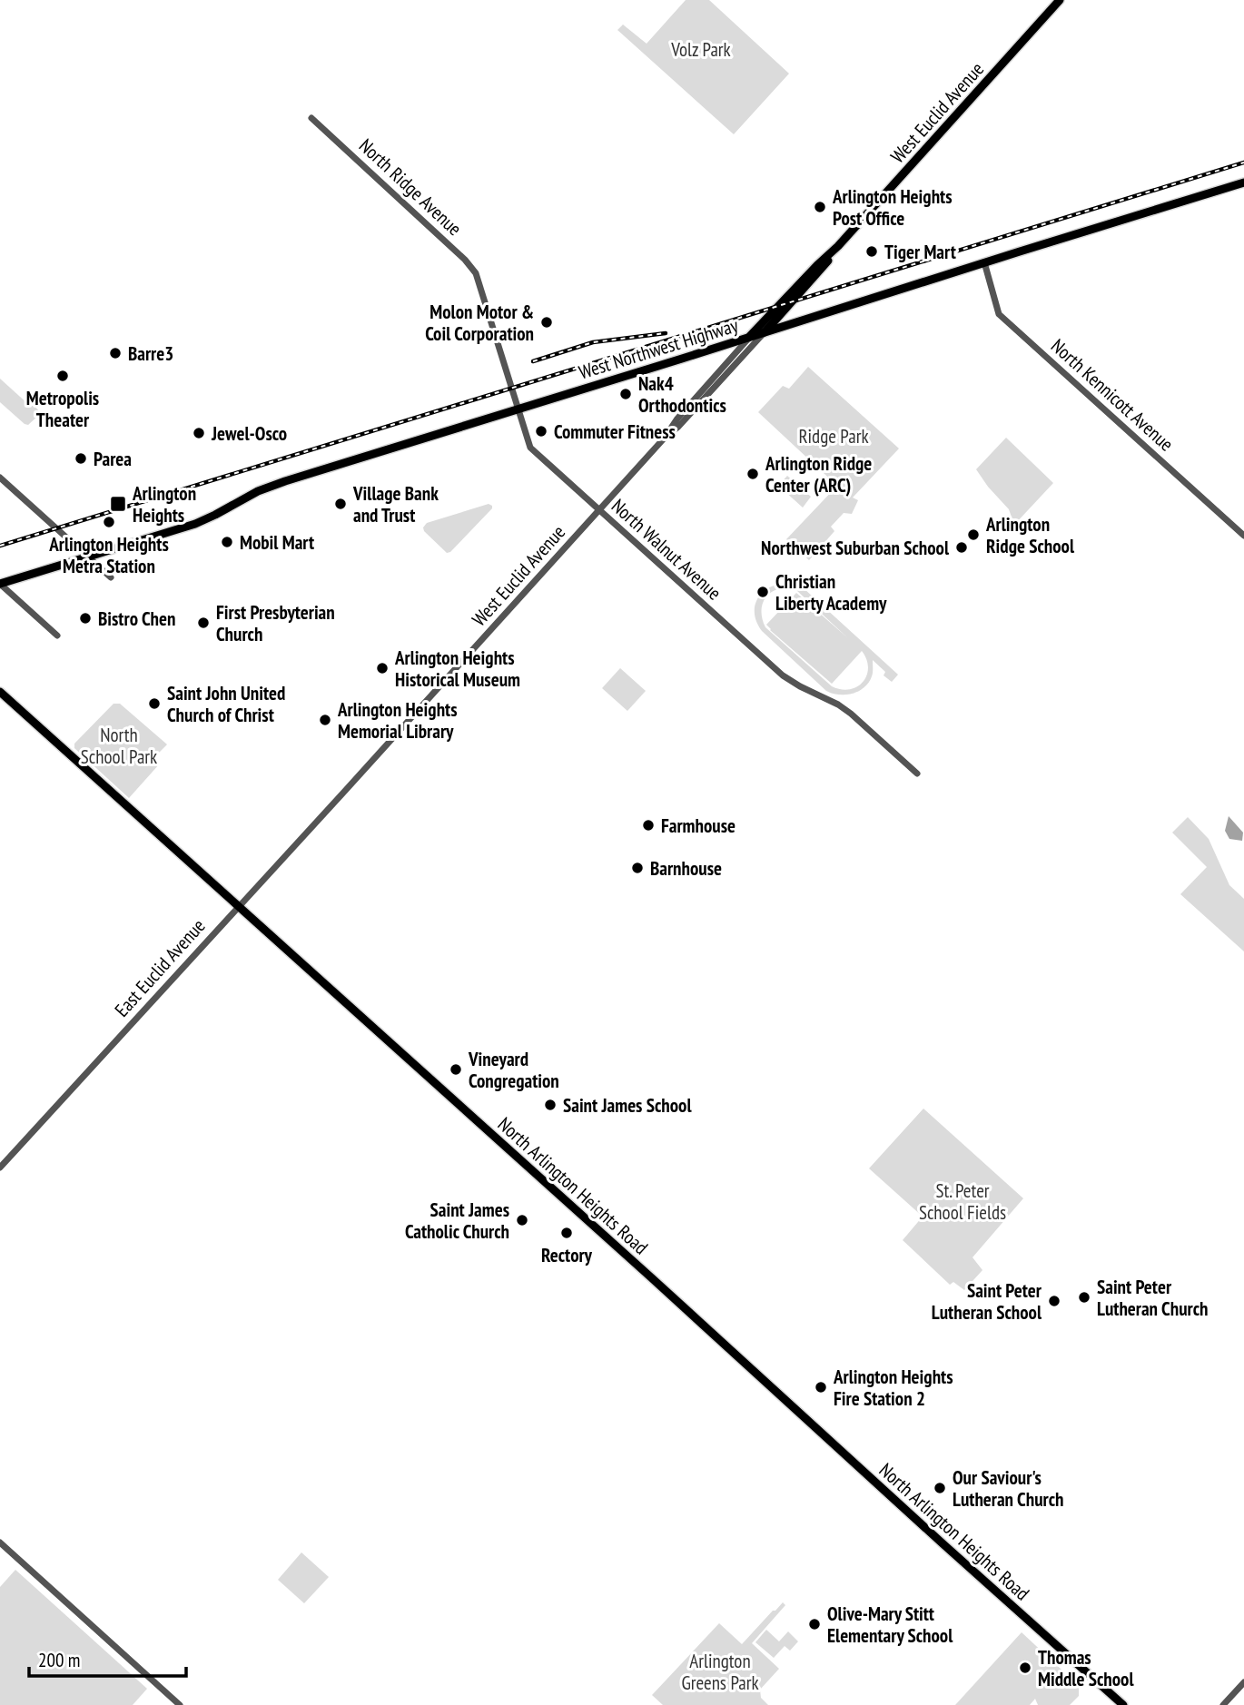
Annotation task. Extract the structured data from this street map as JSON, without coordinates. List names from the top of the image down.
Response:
{
  "streets": {
    "main road": ["West Euclid Avenue", "West Northwest Highway", "North Arlington Heights Road"],
    "street": [
      "North Ridge Avenue",
      "North Kennicott Avenue",
      "North Walnut Avenue",
      "East Euclid Avenue"
    ]
  },
  "crossings": [
    ["West Euclid Avenue", "West Northwest Highway"],
    ["West Euclid Avenue", "North Walnut Avenue"],
    ["West Euclid Avenue", "East Euclid Avenue"],
    ["North Ridge Avenue", "North Walnut Avenue"],
    ["West Northwest Highway", "North Kennicott Avenue"],
    ["West Northwest Highway", "North Walnut Avenue"],
    ["East Euclid Avenue", "North Arlington Heights Road"]
  ],
  "parks": [
    "Volz Park",
    "Ridge Park",
    "North School Park",
    "St. Peter School Fields",
    "Arlington Greens Park"
  ],
  "places": {
    "other": [
      "Arlington Heights Post Office",
      "Tiger Mart",
      "Molon Motor & Coil Corporation",
      "Barre3",
      "Metropolis Theater",
      "Nak4 Orthodontics",
      "Commuter Fitness",
      "Jewel-Osco",
      "Parea",
      "Arlington Ridge Center (ARC)",
      "Village Bank and Trust",
      "Arlington Heights Metra Station",
      "Arlington Ridge School",
      "Mobil Mart",
      "Northwest Suburban School",
      "Christian Liberty Academy",
      "Bistro Chen",
      "First Presbyterian Church",
      "Arlington Heights Historical Museum",
      "Saint John United Church of Christ",
      "Arlington Heights Memorial Library",
      "Farmhouse",
      "Barnhouse",
      "Vineyard Congregation",
      "Saint James School",
      "Saint James Catholic Church",
      "Rectory",
      "Saint Peter Lutheran Church",
      "Saint Peter Lutheran School",
      "Arlington Heights Fire Station 2",
      "Our Saviour's Lutheran Church",
      "Olive-Mary Stitt Elementary School",
      "Thomas Middle School"
    ],
    "transit": ["Arlington Heights"]
  },
  "scale_bar": "200 m"
}
